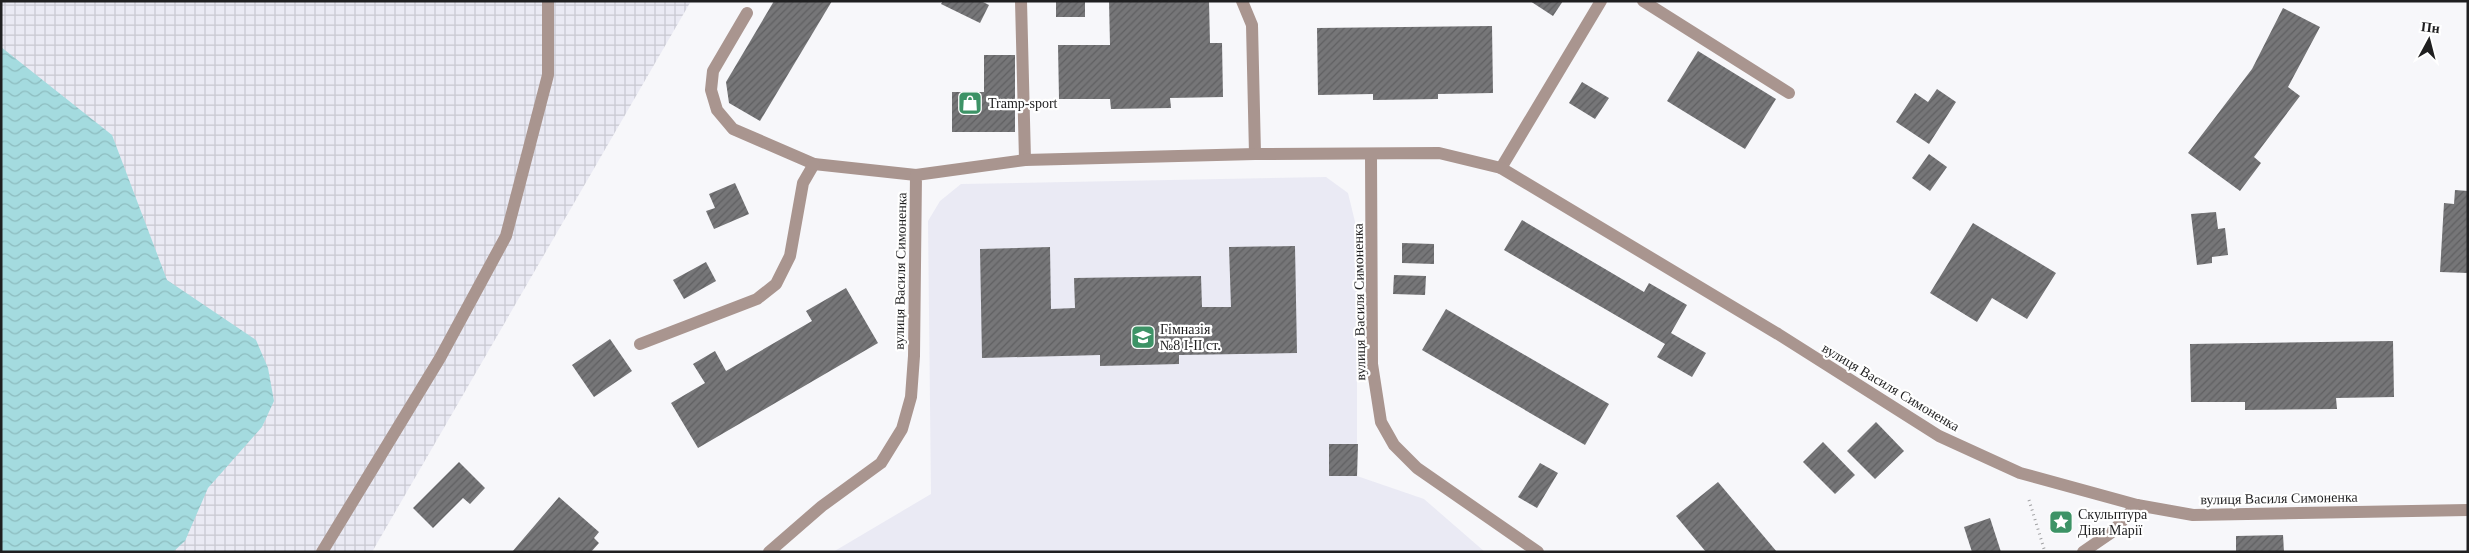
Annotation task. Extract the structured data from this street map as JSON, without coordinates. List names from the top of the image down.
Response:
{
  "streets": {
    "street": ["вулиця Василя Симоненка"]
  },
  "places": {
    "shop": ["Tramp-sport"],
    "school or university": ["Гімназія №8 I-II ст."],
    "place": ["Скульптура Діви Марії"]
  },
  "north": "top"
}
